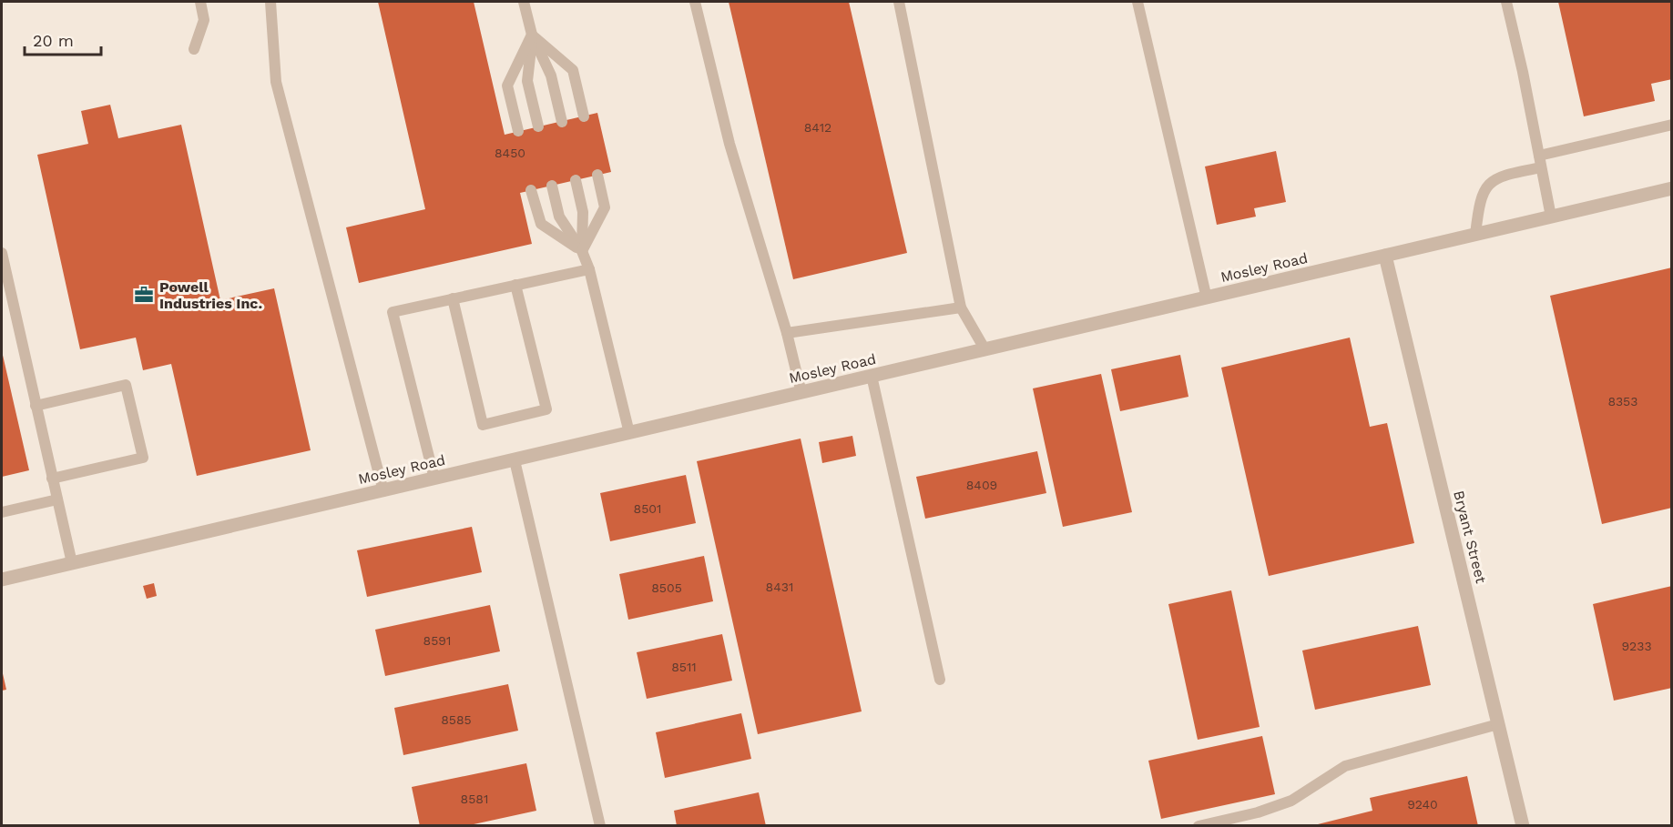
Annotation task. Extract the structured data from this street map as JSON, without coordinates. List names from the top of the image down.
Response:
{
  "streets": {
    "street": ["Mosley Road", "Bryant Street"]
  },
  "crossings": [
    ["Mosley Road", "Bryant Street"]
  ],
  "places": {
    "office": ["Powell Industries Inc."]
  },
  "house_numbers": [
    "8412",
    "8450",
    "8353",
    "8409",
    "8501",
    "8431",
    "8505",
    "8591",
    "9233",
    "8511",
    "8585",
    "8581",
    "9240"
  ],
  "scale_bar": "20 m"
}
